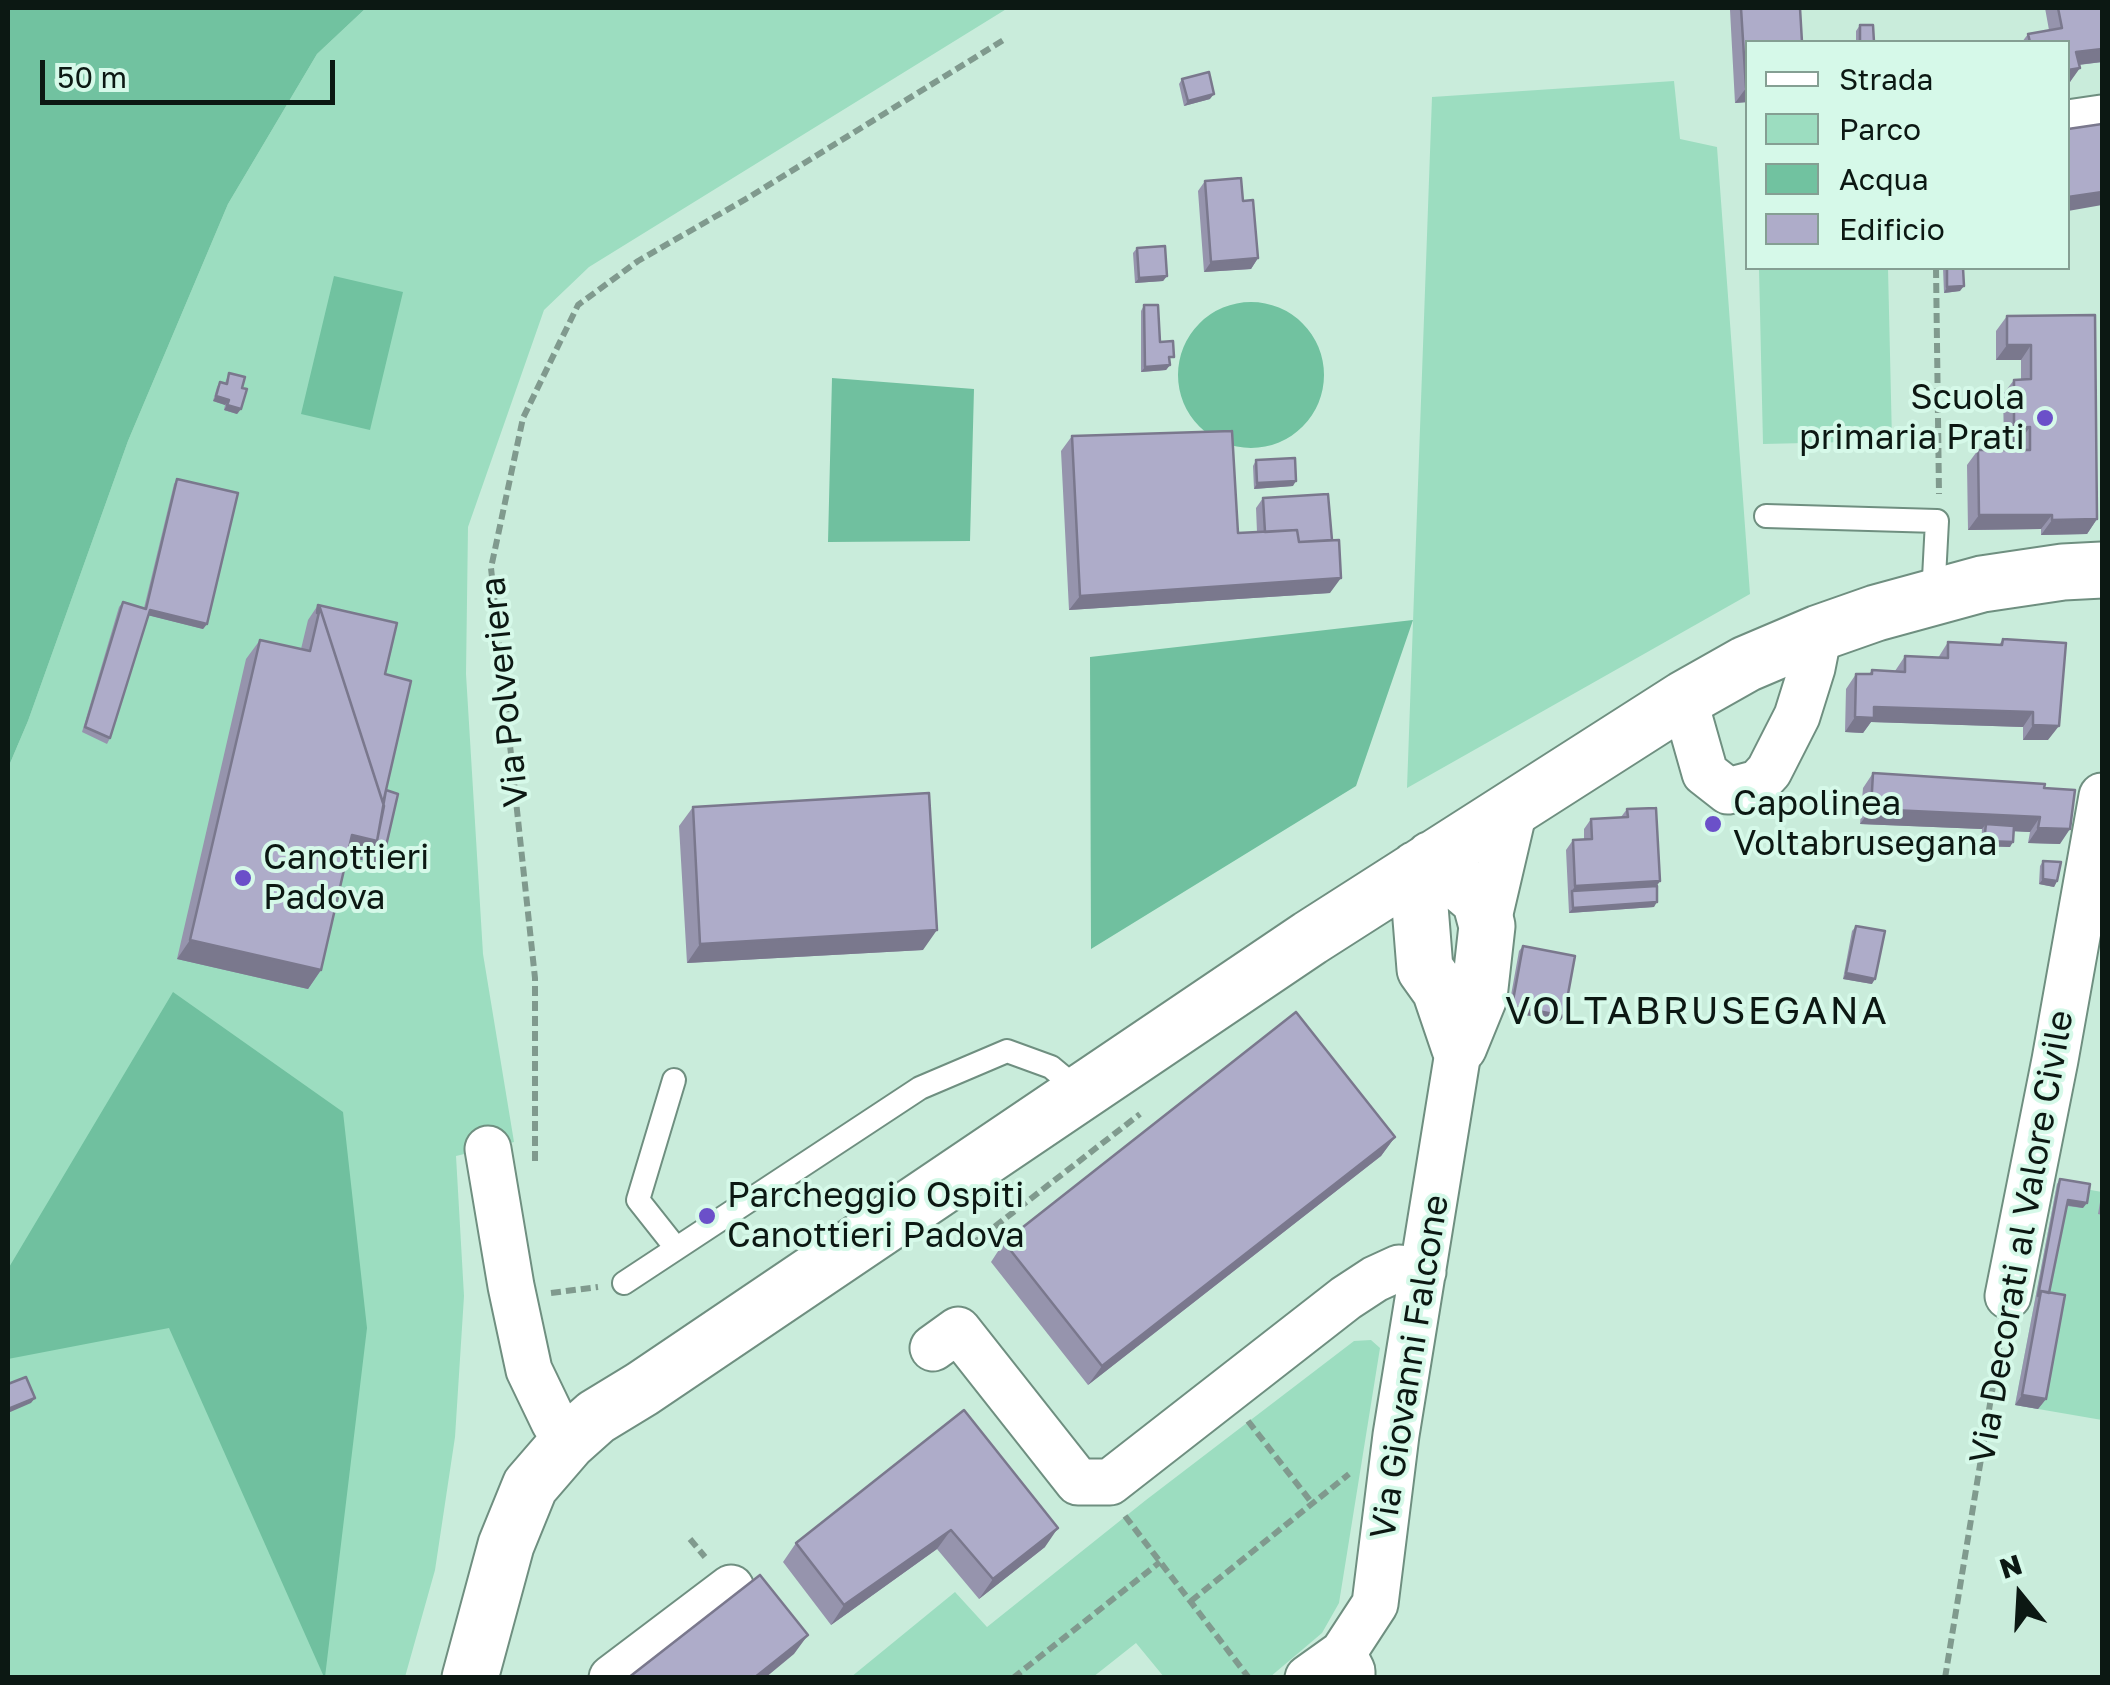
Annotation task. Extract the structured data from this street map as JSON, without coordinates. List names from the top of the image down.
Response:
{
  "streets": {
    "street": ["Via Decorati al Valore Civile", "Via Giovanni Falcone"],
    "path": ["Via Polveriera"]
  },
  "districts": ["VOLTABRUSEGANA"],
  "places": [
    "Scuola primaria Prati",
    "Capolinea Voltabrusegana",
    "Canottieri Padova",
    "Parcheggio Ospiti Canottieri Padova"
  ],
  "legend": [
    "Strada",
    "Parco",
    "Acqua",
    "Edificio"
  ],
  "scale_bar": "50 m",
  "north": "top"
}
